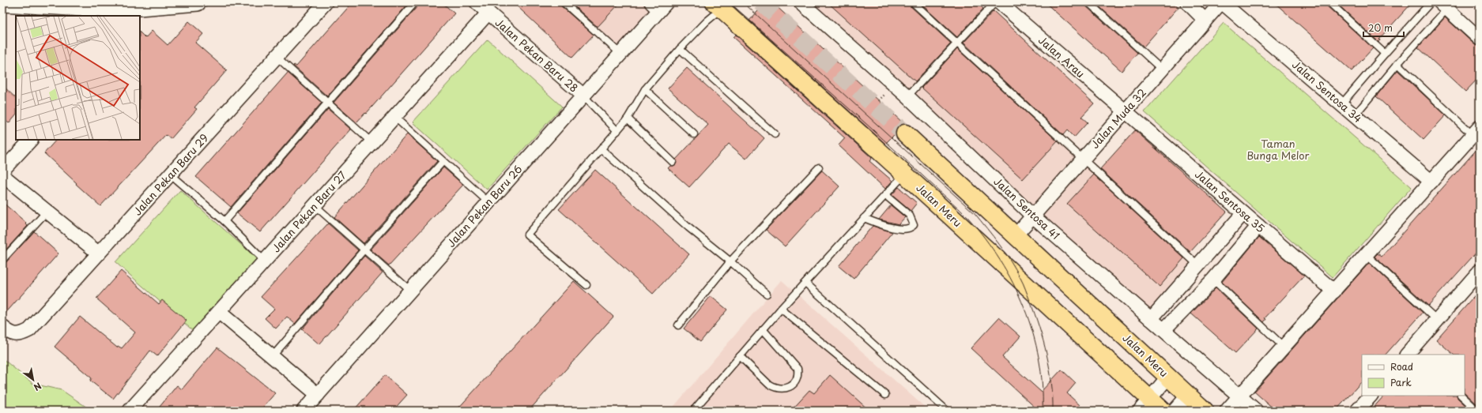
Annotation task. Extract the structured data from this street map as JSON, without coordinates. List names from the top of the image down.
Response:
{
  "streets": {
    "highway": ["Jalan Meru"],
    "street": [
      "Jalan Pekan Baru 28",
      "Jalan Arau",
      "Jalan Sentosa 34",
      "Jalan Muda 32",
      "Jalan Pekan Baru 29",
      "Jalan Sentosa 35",
      "Jalan Pekan Baru 26",
      "Jalan Sentosa 41",
      "Jalan Pekan Baru 27"
    ]
  },
  "crossings": [
    ["Jalan Pekan Baru 28", "Jalan Pekan Baru 26"],
    ["Jalan Pekan Baru 28", "Jalan Pekan Baru 27"],
    ["Jalan Arau", "Jalan Muda 32"],
    ["Jalan Arau", "Jalan Sentosa 35"],
    ["Jalan Sentosa 34", "Jalan Muda 32"],
    ["Jalan Muda 32", "Jalan Sentosa 35"],
    ["Jalan Muda 32", "Jalan Meru"],
    ["Jalan Muda 32", "Jalan Sentosa 41"]
  ],
  "parks": ["Taman Bunga Melor"],
  "legend": ["Road", "Park"],
  "scale_bar": "20 m",
  "north": "bottom right"
}
